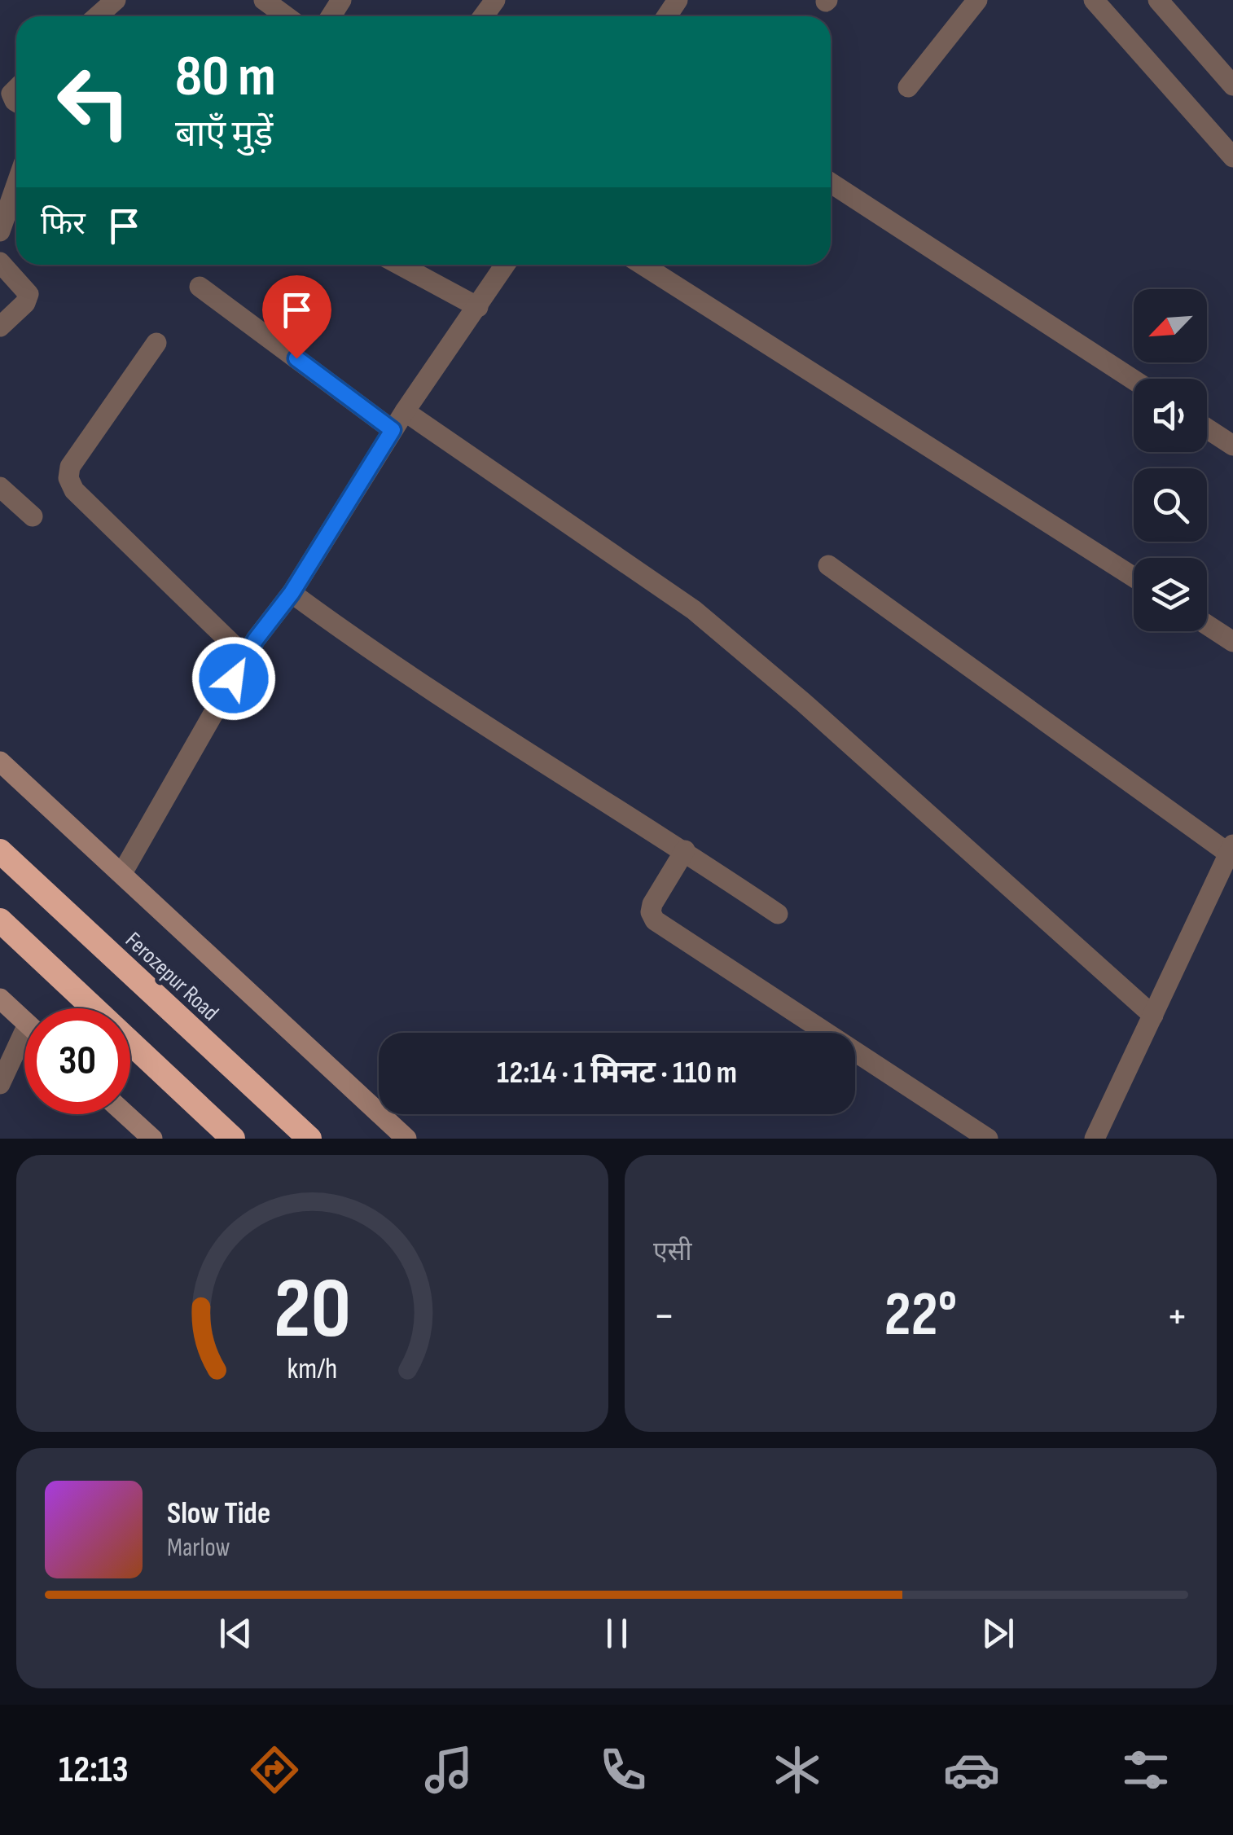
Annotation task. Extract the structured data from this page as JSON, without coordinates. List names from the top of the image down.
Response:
{
  "streets": {
    "highway": ["Ferozepur Road"]
  },
  "north": "bottom left",
  "page": {
    "turn": ["80 m", "बाएँ मुड़ें"],
    "then": "फिर",
    "limit": "30",
    "trip": "12:14 · 1 मिनट · 110 m",
    "tile": "एसी",
    "heat": ["−", "22°", "+"],
    "song": ["Slow Tide", "Marlow"],
    "tabs": "12:13",
    "gauge": ["20", "km/h"]
  }
}
